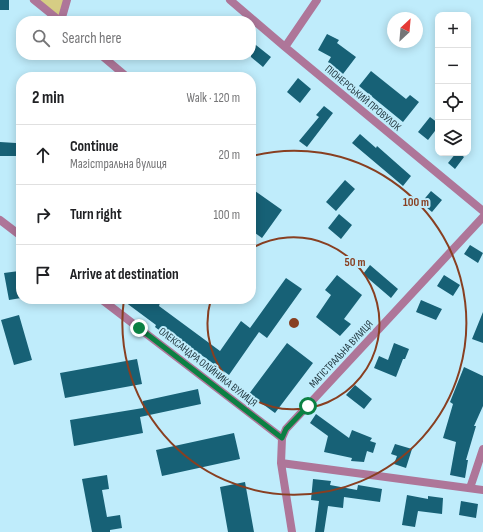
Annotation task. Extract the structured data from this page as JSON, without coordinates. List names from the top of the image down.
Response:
{
  "streets": {
    "street": ["ПІОНЕРСЬКИЙ ПРОВУЛОК", "МАГІСТРАЛЬНА ВУЛИЦЯ", "ОЛЕКСАНДРА ОЛІЙНИКА ВУЛИЦЯ"]
  },
  "crossings": [
    ["МАГІСТРАЛЬНА ВУЛИЦЯ", "ОЛЕКСАНДРА ОЛІЙНИКА ВУЛИЦЯ"]
  ],
  "north": "top right",
  "page": {
    "map_buttons": ["+", "−"],
    "search": "Search here",
    "heading": ["2 min", "Walk · 120 m"],
    "list": [
      ["Continue", "Магістральна вулиця", "20 m"],
      ["Turn right", "100 m"],
      "Arrive at destination"
    ]
  },
  "rings": ["100 m", "50 m"]
}
